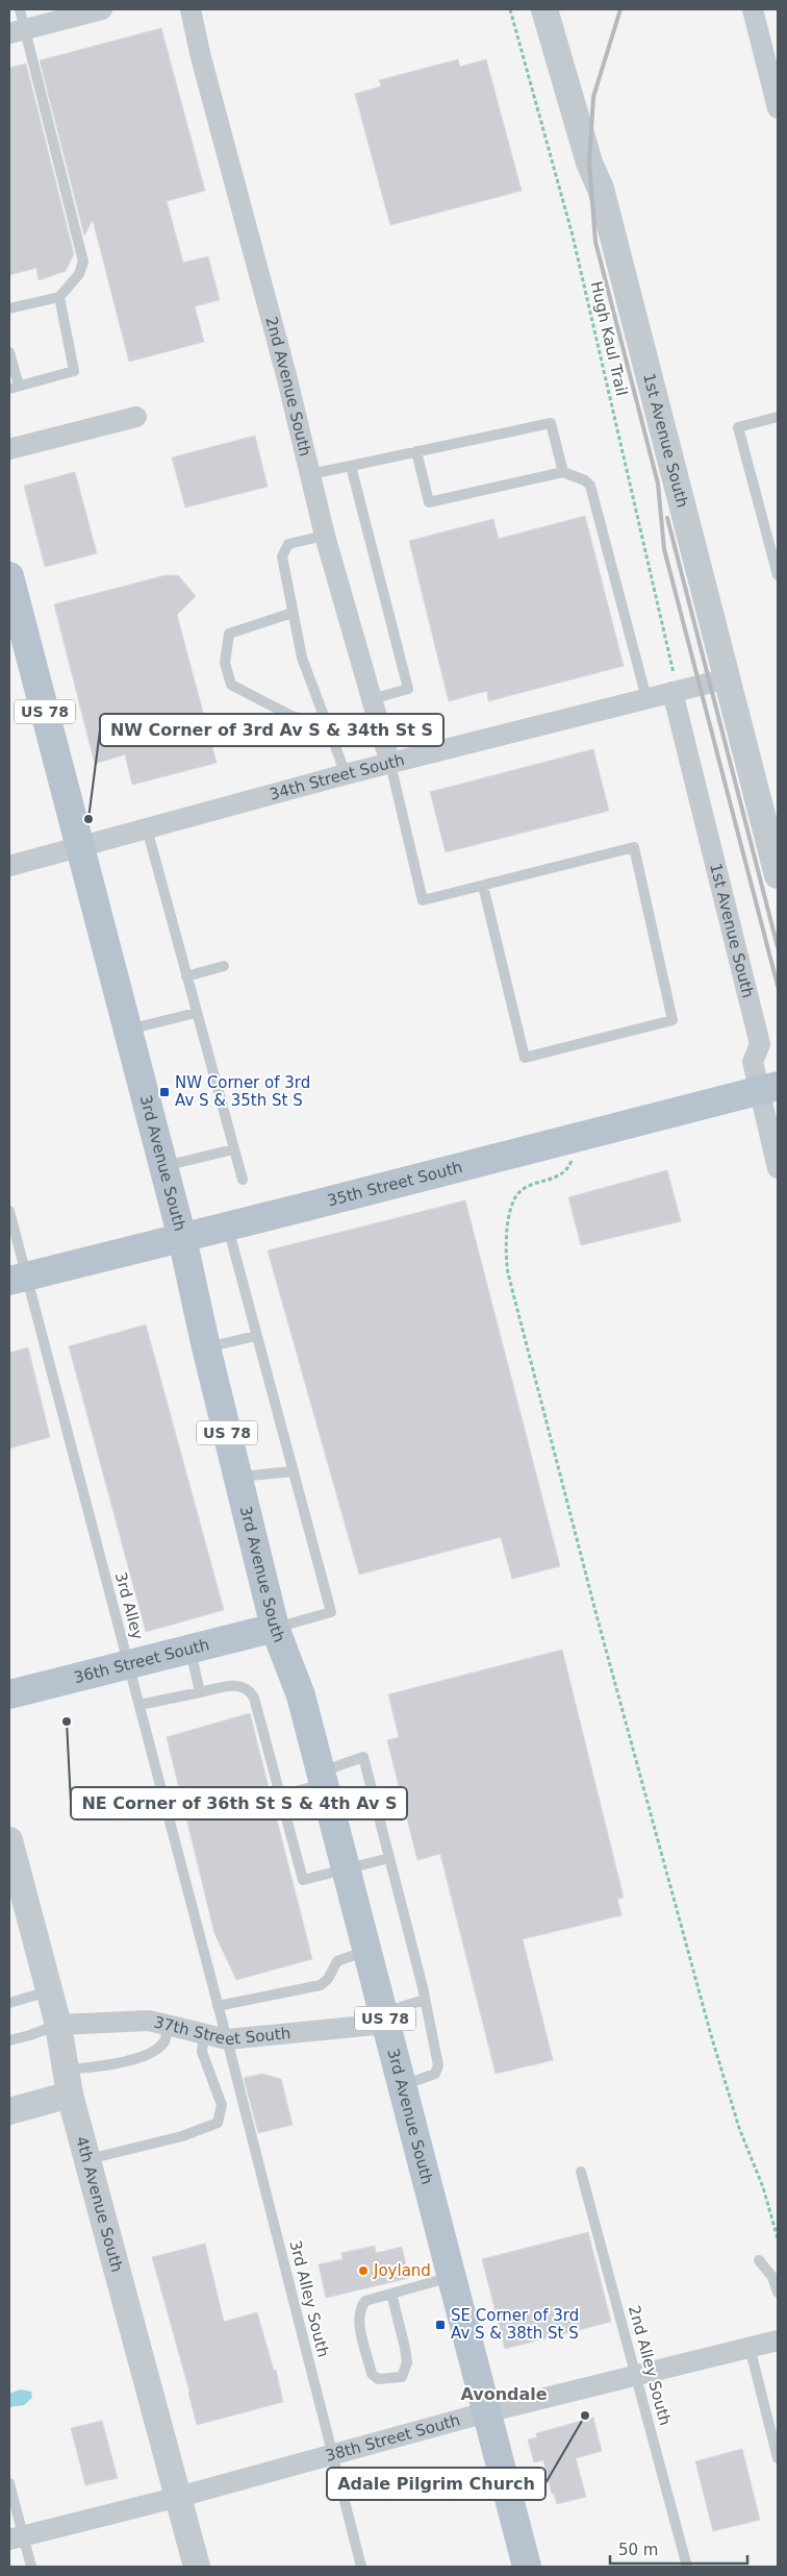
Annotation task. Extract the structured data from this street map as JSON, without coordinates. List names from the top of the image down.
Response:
{
  "streets": {
    "main road": [
      "US 78",
      "3rd Avenue South",
      "35th Street South",
      "36th Street South"
    ],
    "street": [
      "2nd Avenue South",
      "1st Avenue South",
      "34th Street South",
      "37th Street South",
      "4th Avenue South",
      "38th Street South"
    ],
    "lane": ["3rd Alley", "3rd Alley South", "2nd Alley South"],
    "path": ["Hugh Kaul Trail"]
  },
  "crossings": [
    ["Hugh Kaul Trail", "1st Avenue South"],
    ["Hugh Kaul Trail", "34th Street South"],
    ["2nd Avenue South", "34th Street South"],
    ["1st Avenue South", "34th Street South"],
    ["1st Avenue South", "35th Street South"],
    ["34th Street South", "3rd Avenue South"],
    ["3rd Avenue South", "35th Street South"],
    ["3rd Avenue South", "36th Street South"],
    ["3rd Avenue South", "37th Street South"],
    ["3rd Avenue South", "38th Street South"],
    ["35th Street South", "3rd Alley"],
    ["3rd Alley", "36th Street South"],
    ["3rd Alley", "37th Street South"],
    ["3rd Alley", "3rd Alley South"],
    ["37th Street South", "4th Avenue South"],
    ["37th Street South", "3rd Alley South"],
    ["4th Avenue South", "38th Street South"],
    ["3rd Alley South", "38th Street South"],
    ["2nd Alley South", "38th Street South"]
  ],
  "districts": ["Avondale"],
  "places": {
    "other": [
      "NW Corner of 3rd Av S & 34th St S",
      "NE Corner of 36th St S & 4th Av S",
      "Joyland",
      "Adale Pilgrim Church"
    ],
    "transit": ["NW Corner of 3rd Av S & 35th St S", "SE Corner of 3rd Av S & 38th St S"]
  },
  "scale_bar": "50 m"
}
